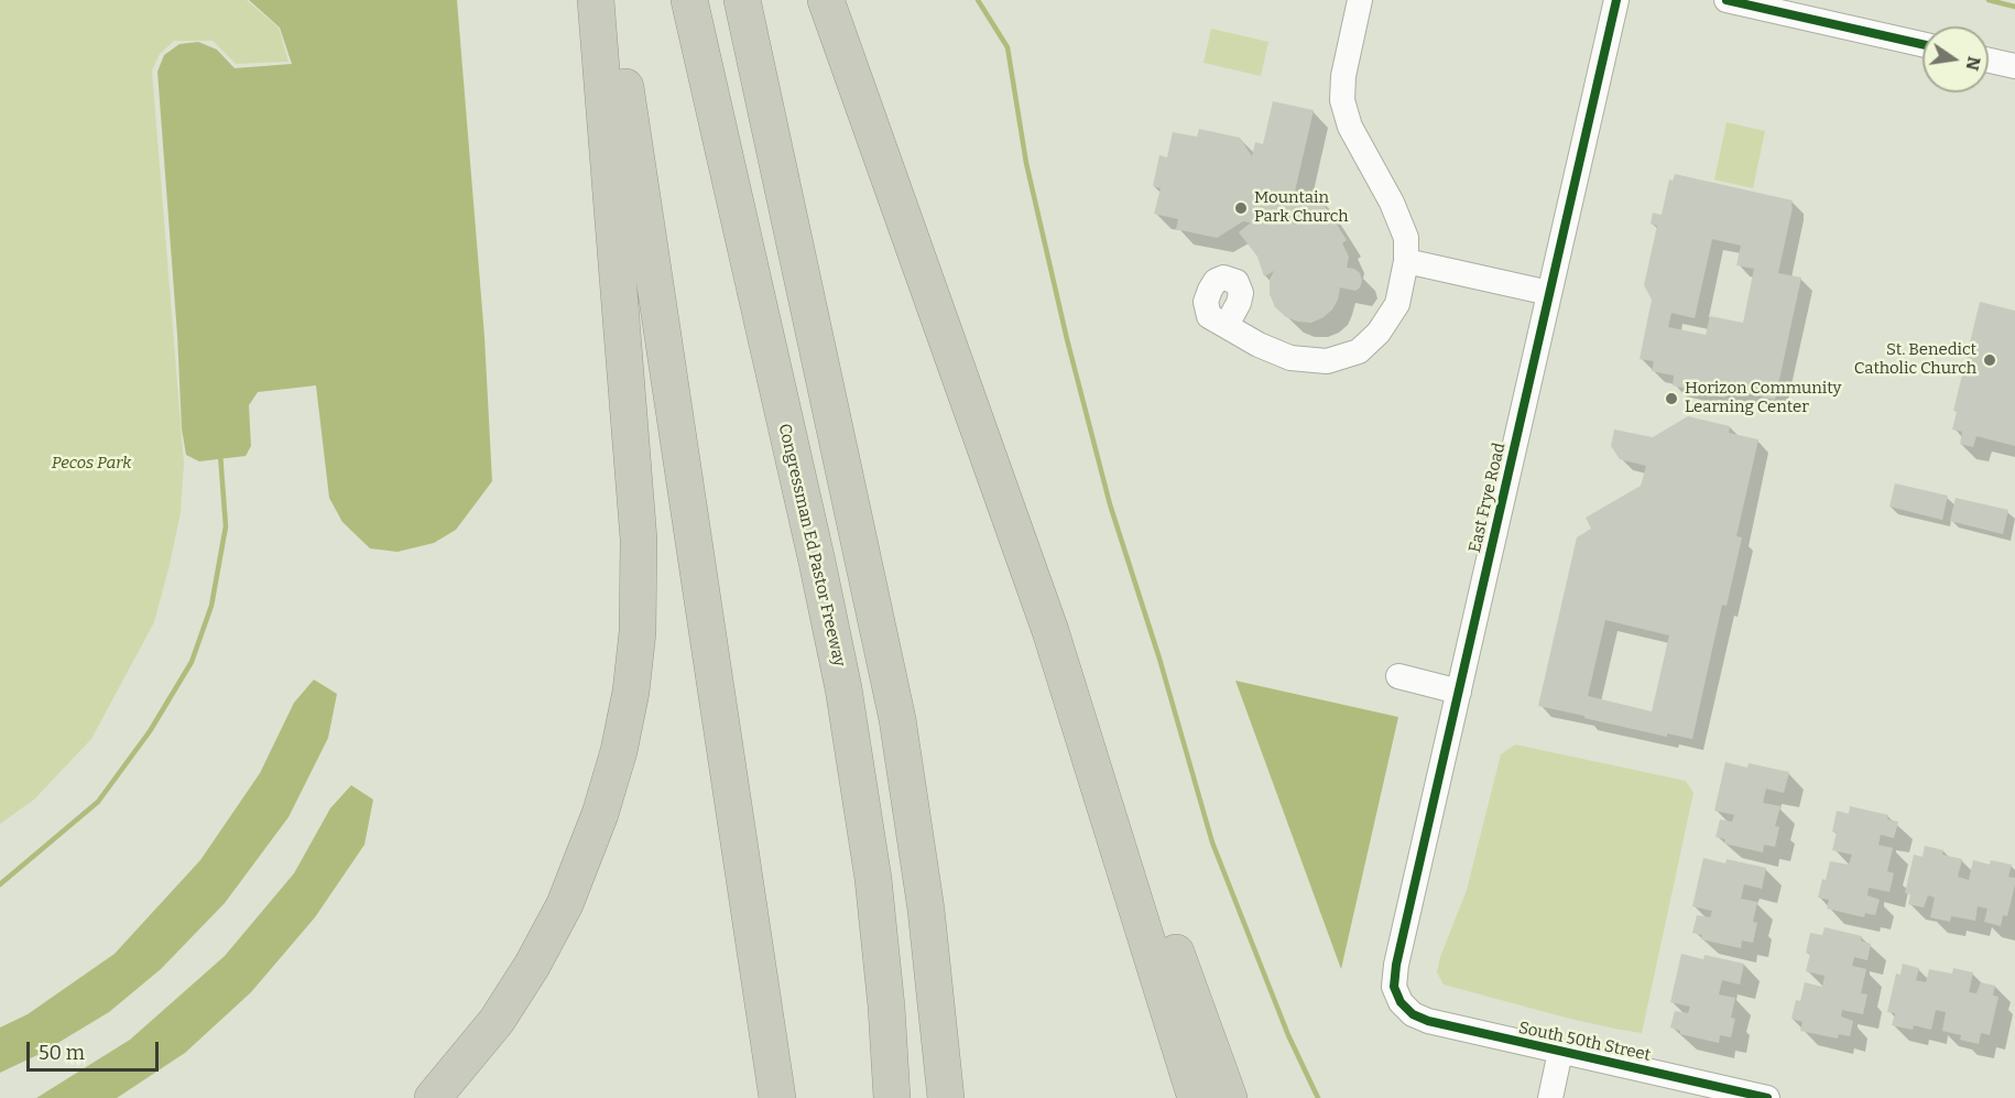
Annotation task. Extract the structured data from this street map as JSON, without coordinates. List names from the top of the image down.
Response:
{
  "streets": {
    "highway": ["Congressman Ed Pastor Freeway"],
    "street": ["East Frye Road", "South 50th Street"]
  },
  "crossings": [
    ["East Frye Road", "South 50th Street"]
  ],
  "parks": ["Pecos Park"],
  "places": ["Mountain Park Church", "St. Benedict Catholic Church", "Horizon Community Learning Center"],
  "scale_bar": "50 m",
  "north": "right"
}
